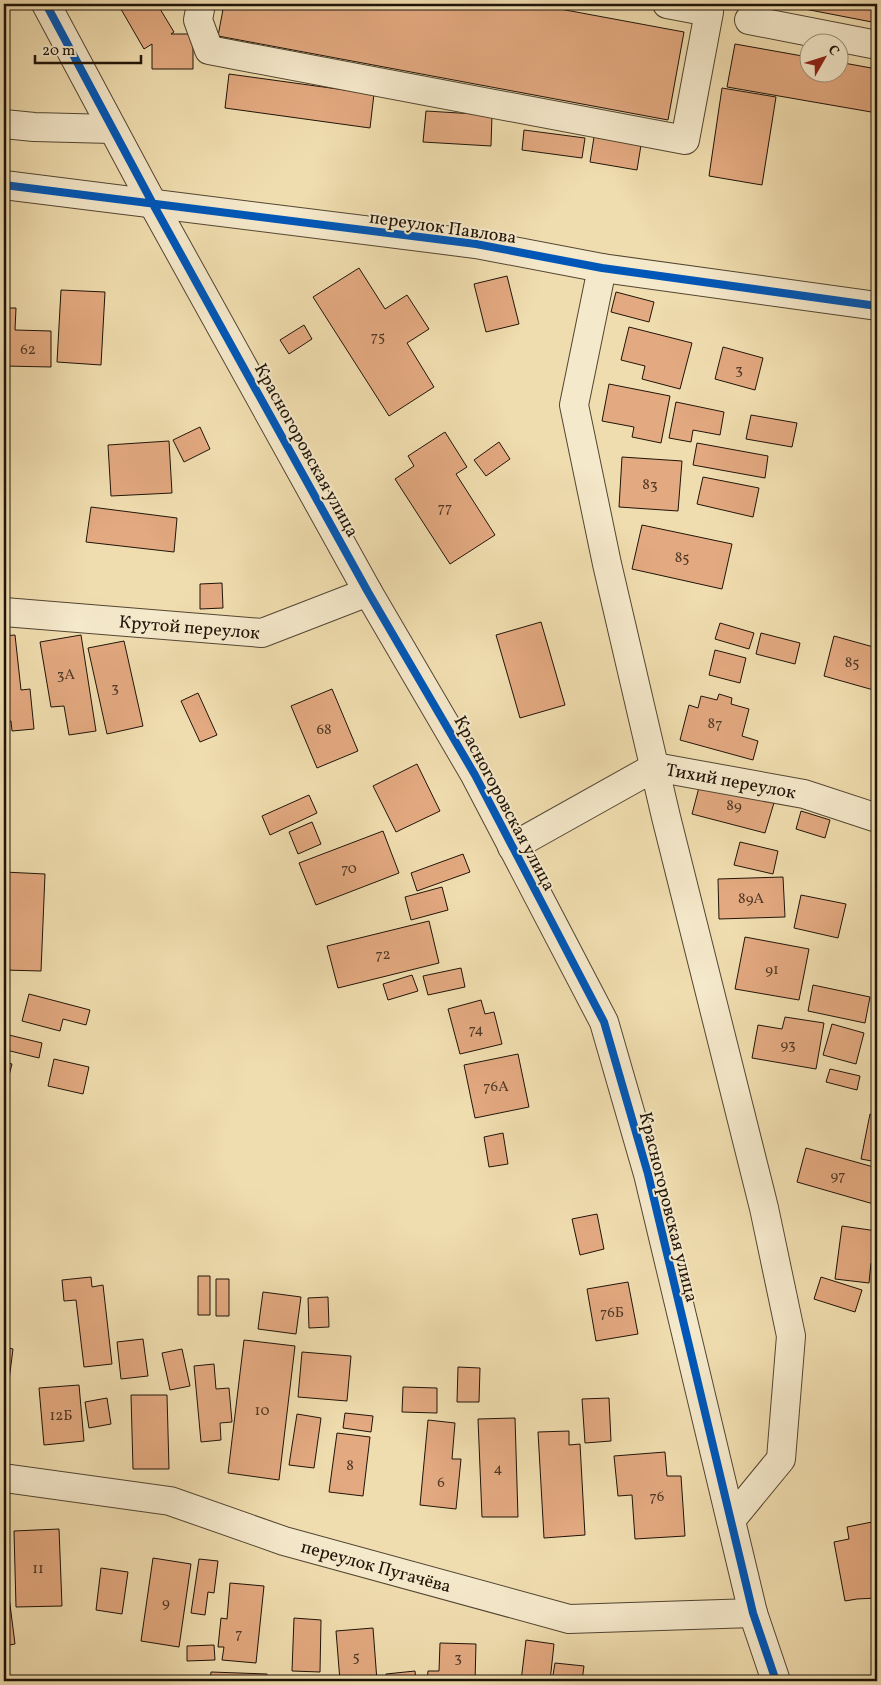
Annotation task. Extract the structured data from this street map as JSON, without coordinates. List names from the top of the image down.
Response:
{
  "streets": {
    "street": [
      "переулок Павлова",
      "Красногоровская улица",
      "Крутой переулок",
      "Тихий переулок",
      "переулок Пугачёва"
    ]
  },
  "crossings": [
    ["переулок Павлова", "Красногоровская улица"],
    ["Красногоровская улица", "Крутой переулок"],
    ["Красногоровская улица", "Тихий переулок"],
    ["Красногоровская улица", "переулок Пугачёва"]
  ],
  "house_numbers": [
    "75",
    "62",
    "3",
    "83",
    "77",
    "85",
    "85",
    "3А",
    "3",
    "87",
    "68",
    "89",
    "70",
    "89А",
    "72",
    "91",
    "74",
    "93",
    "76А",
    "97",
    "76Б",
    "10",
    "12Б",
    "8",
    "4",
    "6",
    "76",
    "11",
    "9",
    "7",
    "5",
    "3"
  ],
  "scale_bar": "20 m",
  "north": "top right"
}
